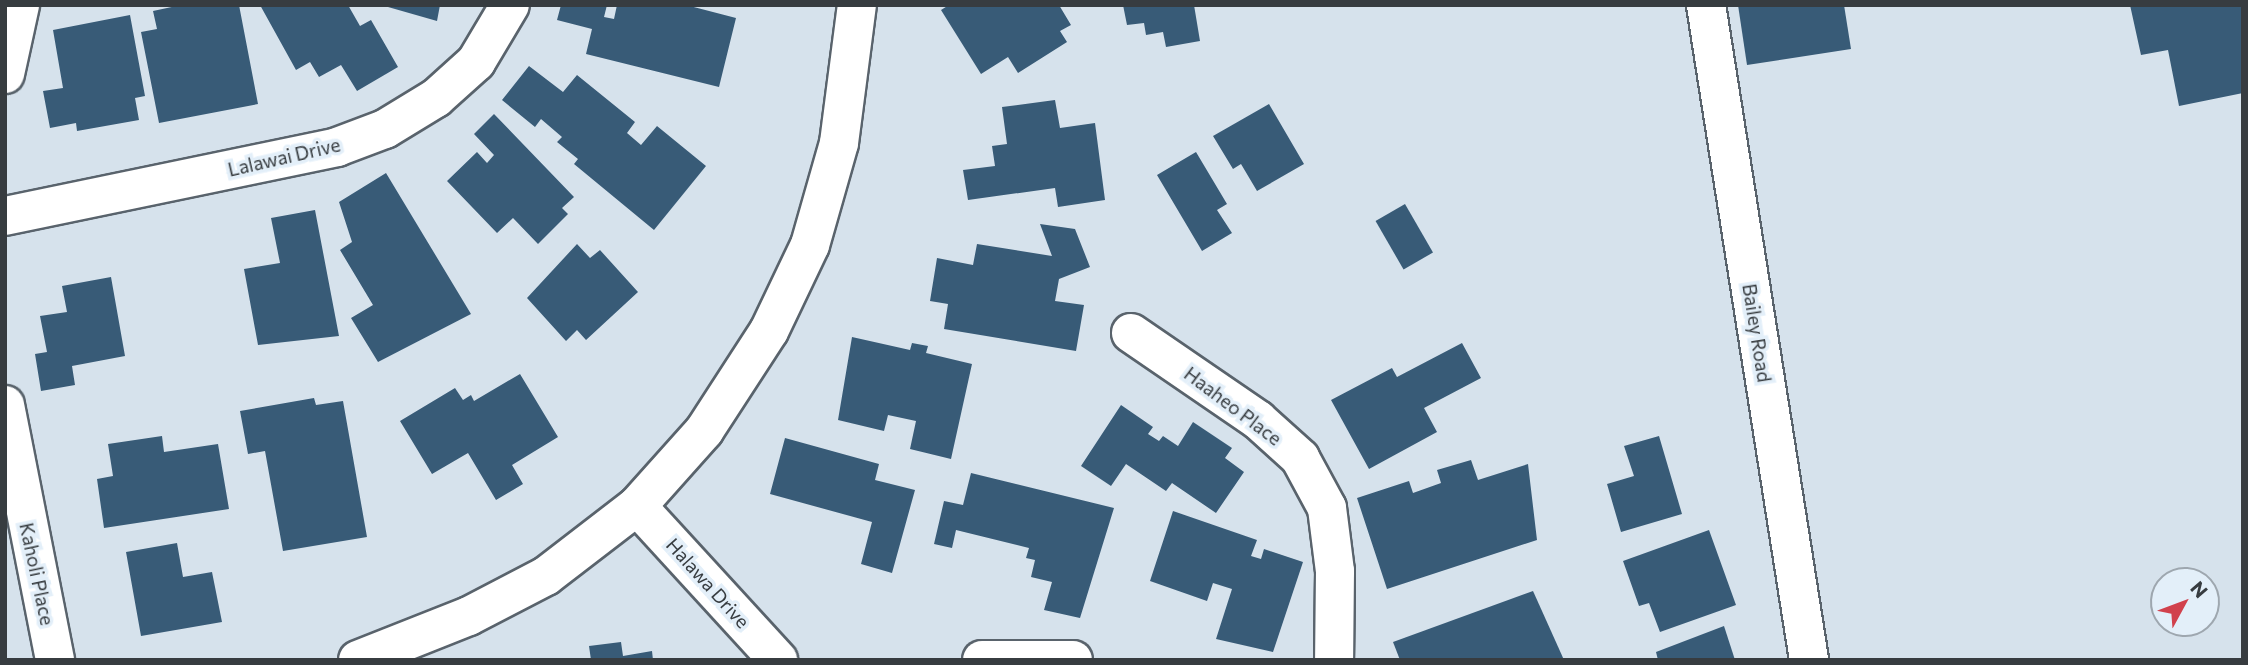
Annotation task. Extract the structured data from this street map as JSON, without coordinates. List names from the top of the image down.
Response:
{
  "streets": {
    "street": [
      "Lalawai Drive",
      "Bailey Road",
      "Haaheo Place",
      "Kaholi Place",
      "Halawa Drive"
    ]
  },
  "north": "top right"
}
